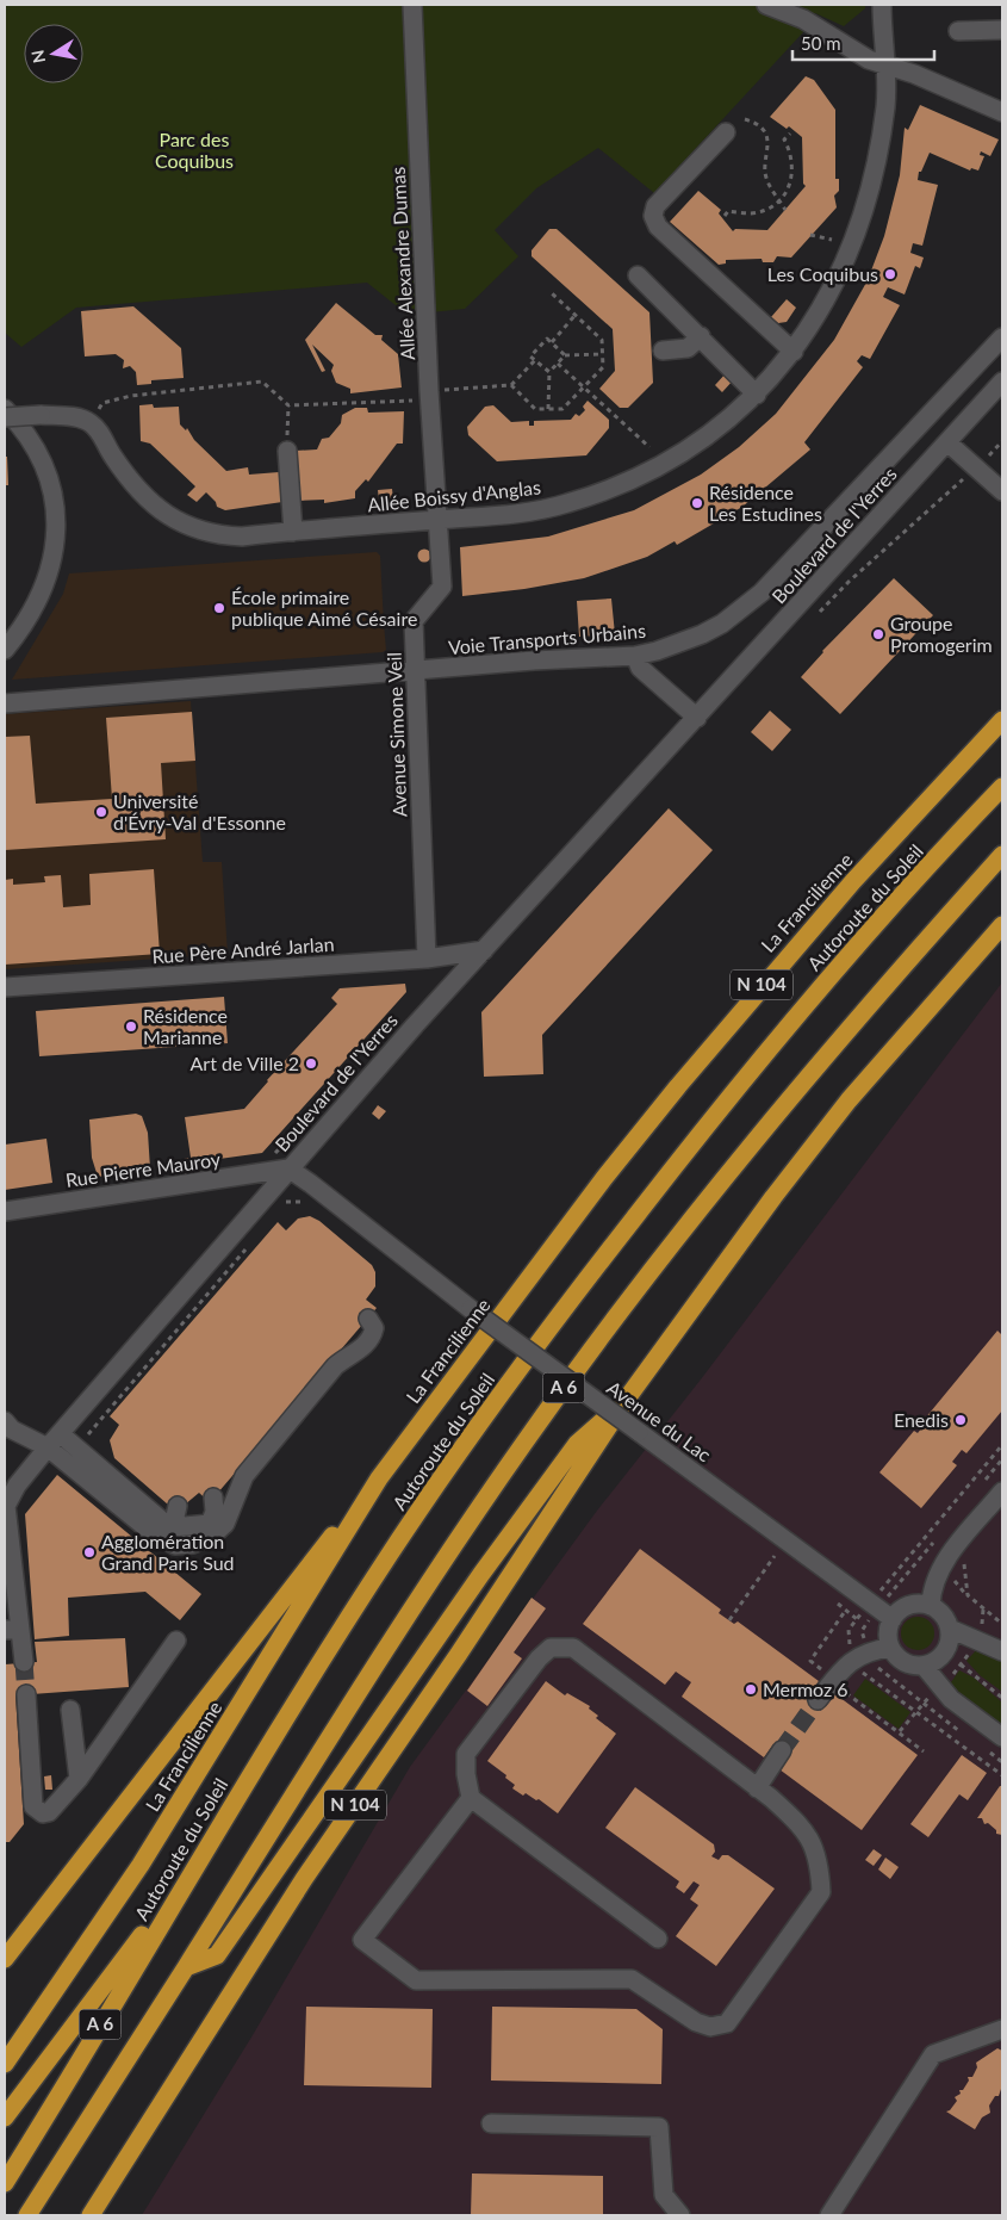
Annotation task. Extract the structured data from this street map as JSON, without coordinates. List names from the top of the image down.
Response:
{
  "streets": {
    "highway": [
      "La Francilienne",
      "Autoroute du Soleil",
      "N 104",
      "A 6"
    ],
    "street": [
      "Allée Alexandre Dumas",
      "Allée Boissy d'Anglas",
      "Boulevard de l'Yerres",
      "Voie Transports Urbains",
      "Avenue Simone Veil",
      "Rue Père André Jarlan",
      "Rue Pierre Mauroy",
      "Avenue du Lac"
    ]
  },
  "crossings": [
    ["Allée Alexandre Dumas", "Allée Boissy d'Anglas"],
    ["Allée Alexandre Dumas", "Avenue Simone Veil"],
    ["Allée Boissy d'Anglas", "Avenue Simone Veil"],
    ["Boulevard de l'Yerres", "Rue Père André Jarlan"],
    ["Boulevard de l'Yerres", "Rue Pierre Mauroy"],
    ["Boulevard de l'Yerres", "Avenue du Lac"],
    ["Voie Transports Urbains", "Avenue Simone Veil"],
    ["Avenue Simone Veil", "Rue Père André Jarlan"],
    ["Rue Pierre Mauroy", "Avenue du Lac"]
  ],
  "parks": ["Parc des Coquibus"],
  "places": [
    "Les Coquibus",
    "Résidence Les Estudines",
    "École primaire publique Aimé Césaire",
    "Groupe Promogerim",
    "Université d'Évry-Val d'Essonne",
    "Résidence Marianne",
    "Art de Ville 2",
    "Enedis",
    "Agglomération Grand Paris Sud",
    "Mermoz 6"
  ],
  "scale_bar": "50 m",
  "north": "left"
}
